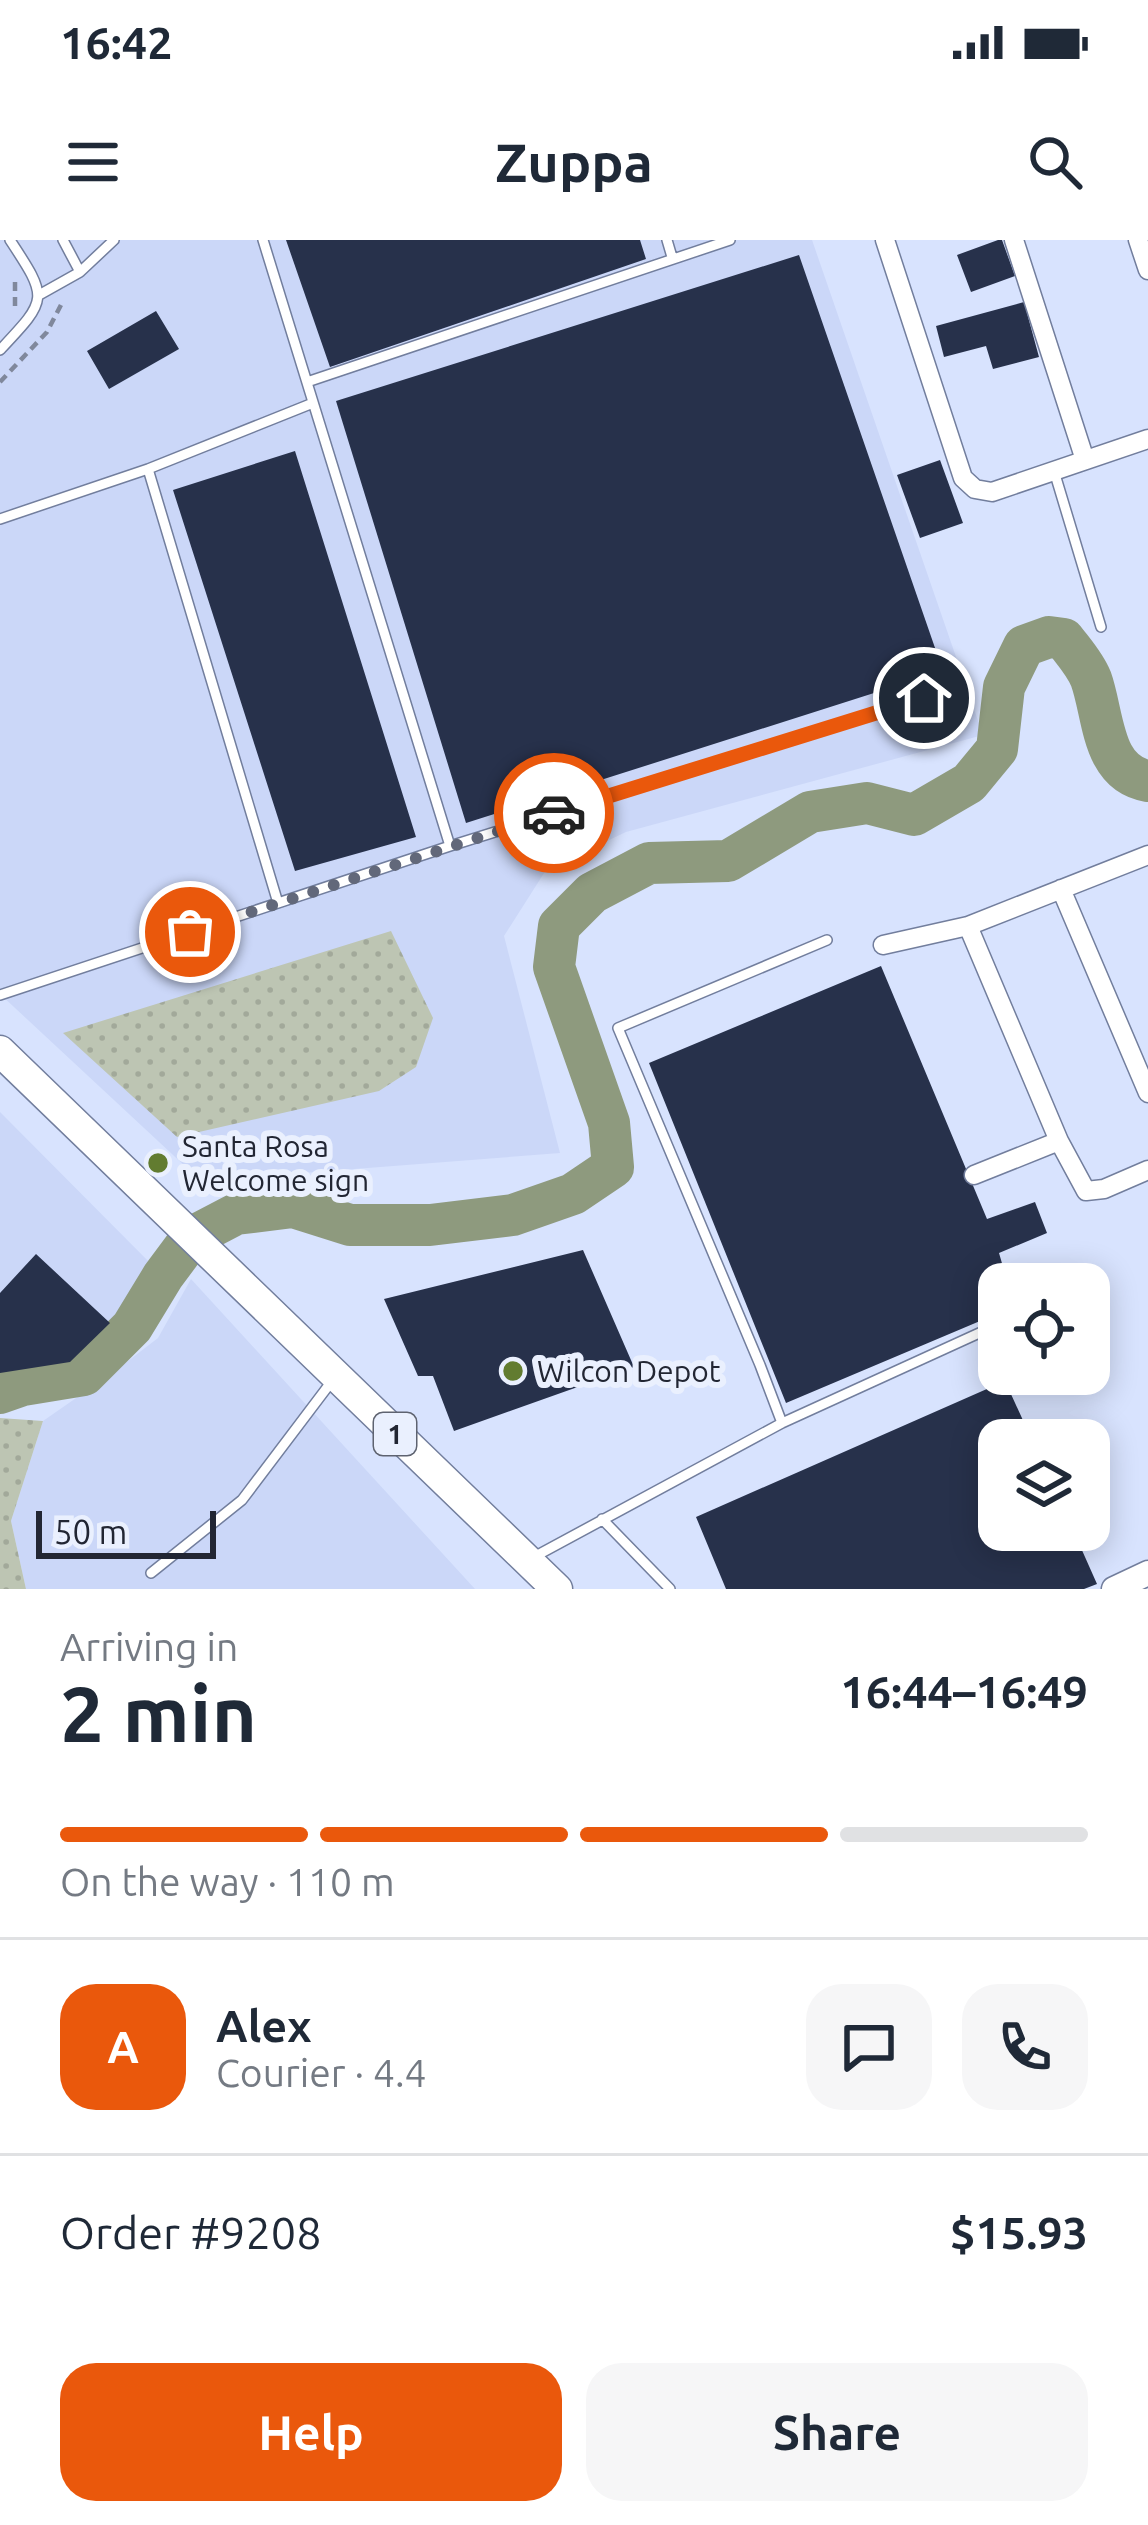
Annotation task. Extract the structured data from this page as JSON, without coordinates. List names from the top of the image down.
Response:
{
  "streets": {
    "highway": ["1"]
  },
  "places": ["Santa Rosa Welcome sign", "Wilcon Depot"],
  "scale_bar": "50 m",
  "page": {
    "status": "16:42",
    "header": "Zuppa",
    "scale": "50 m",
    "heading": ["2 min", "Arriving in", "16:44–16:49"],
    "panel": [
      "Alex",
      "Courier · 4.4",
      "Order #9208",
      "$15.93"
    ],
    "bar": "On the way · 110 m",
    "round": "A",
    "buttons": ["Help", "Share"]
  }
}
